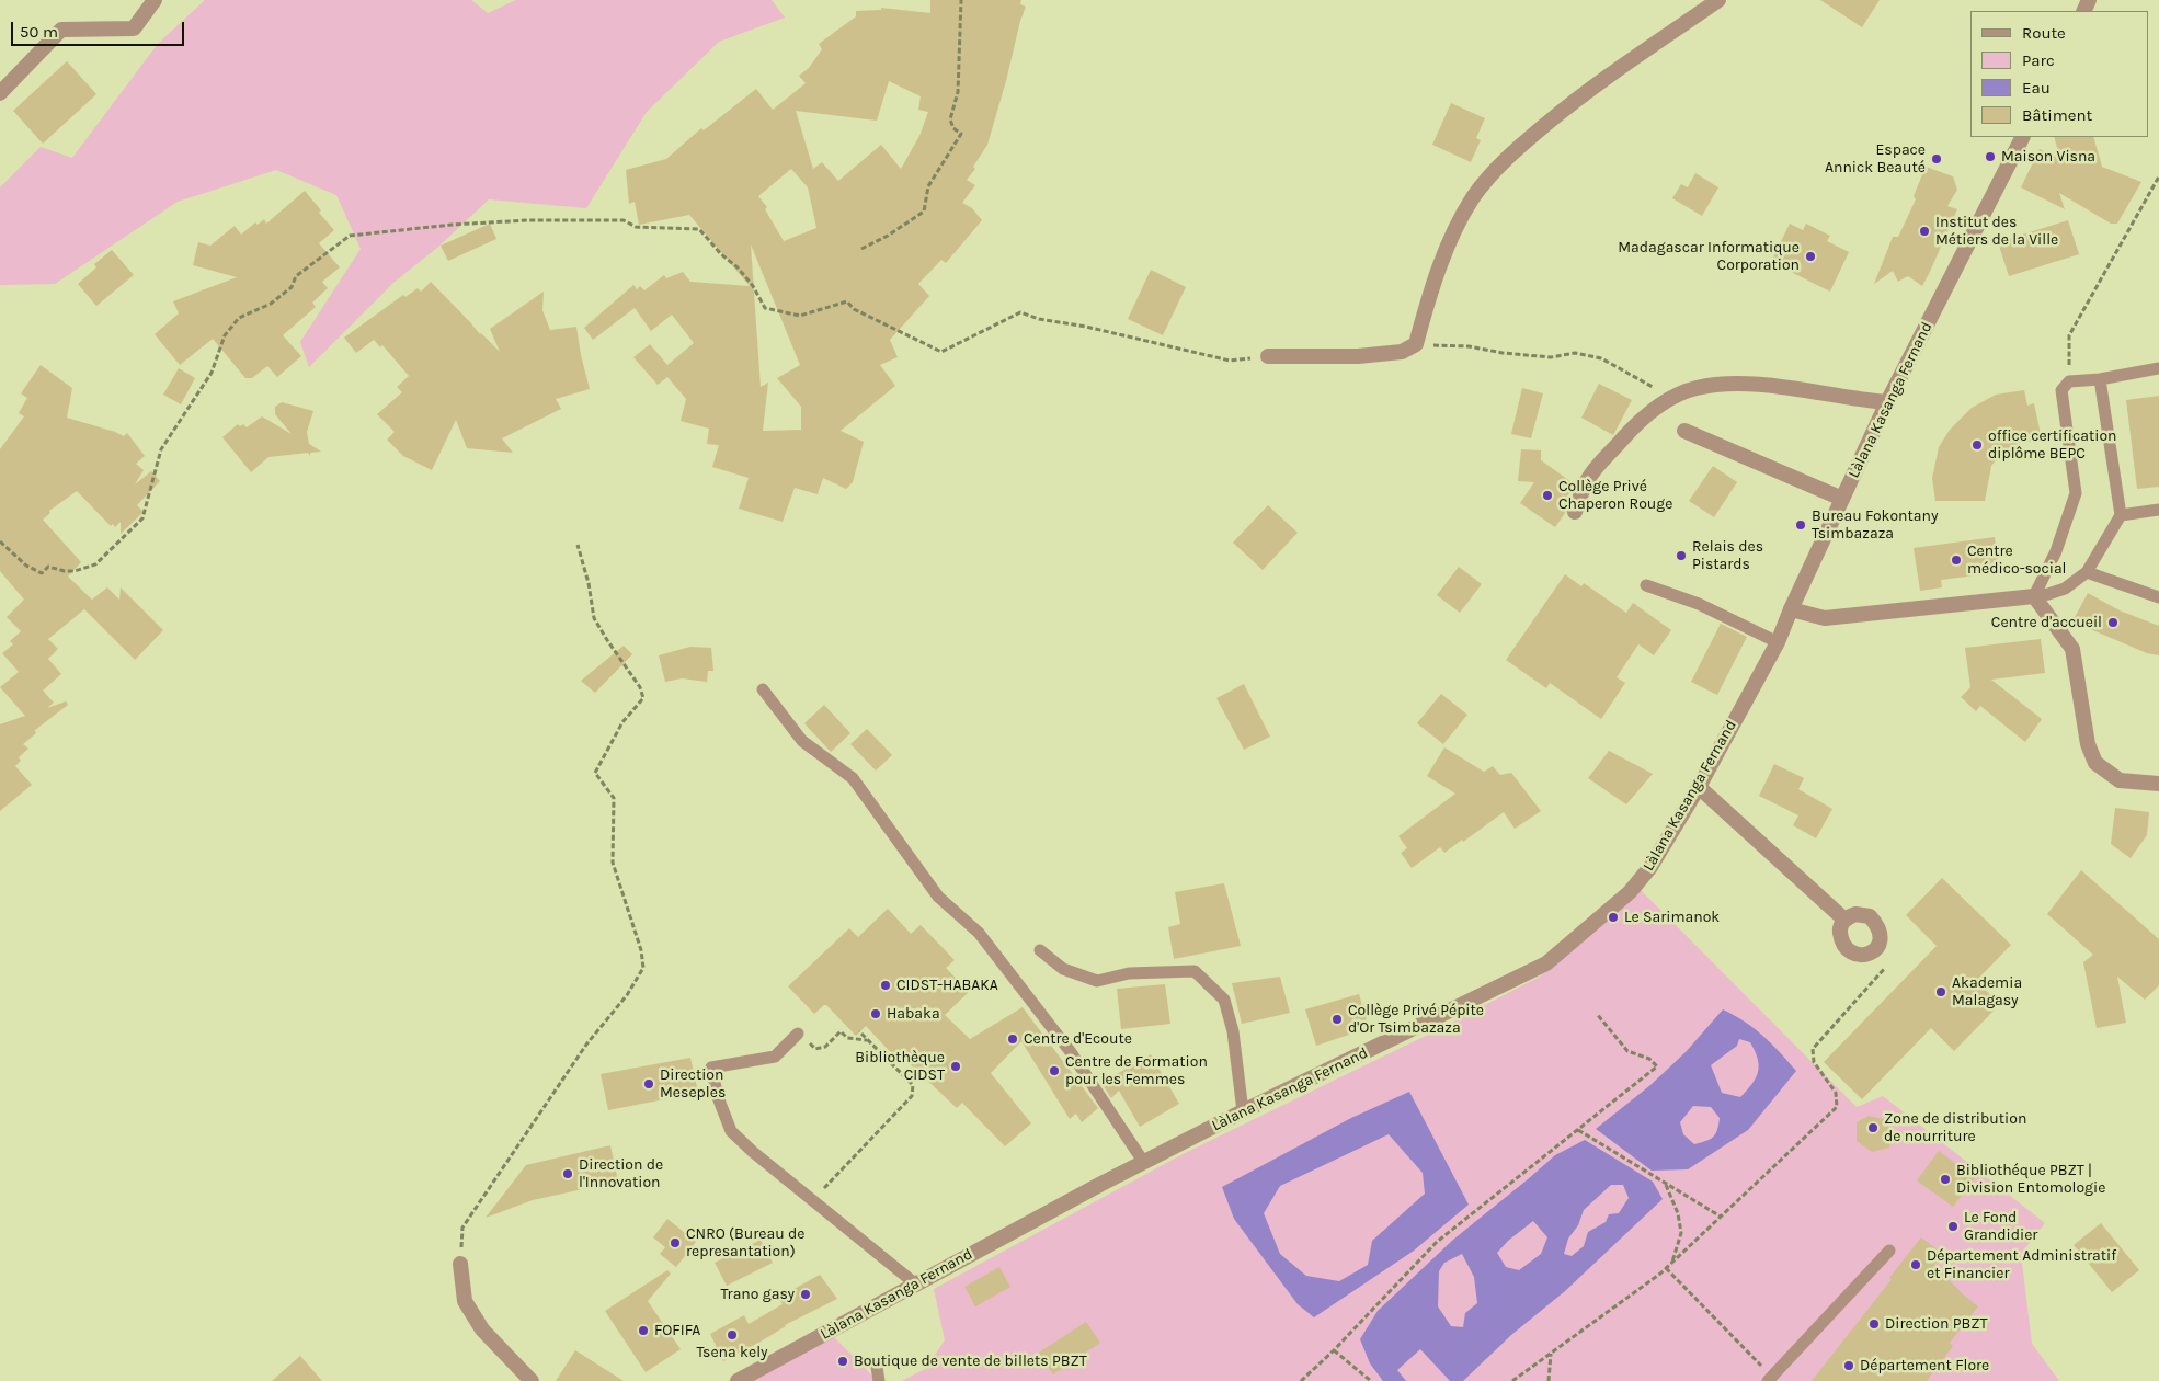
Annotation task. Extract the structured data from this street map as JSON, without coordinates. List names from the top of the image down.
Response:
{
  "streets": {
    "street": ["Làlana Kasanga Fernand"]
  },
  "places": [
    "Maison Visna",
    "Espace Annick Beauté",
    "Institut des Métiers de la Ville",
    "Madagascar Informatique Corporation",
    "office certification diplôme BEPC",
    "Collège Privé Chaperon Rouge",
    "Bureau Fokontany Tsimbazaza",
    "Relais des Pistards",
    "Centre médico-social",
    "Centre d'accueil",
    "Le Sarimanok",
    "CIDST-HABAKA",
    "Akademia Malagasy",
    "Habaka",
    "Collège Privé Pépite d'Or Tsimbazaza",
    "Centre d'Ecoute",
    "Bibliothèque CIDST",
    "Centre de Formation pour les Femmes",
    "Direction Meseples",
    "Zone de distribution de nourriture",
    "Direction de l'Innovation",
    "Bibliothéque PBZT | Division Entomologie",
    "Le Fond Grandidier",
    "CNRO (Bureau de represantation)",
    "Département Administratif et Financier",
    "Trano gasy",
    "Direction PBZT",
    "FOFIFA",
    "Tsena kely",
    "Boutique de vente de billets PBZT",
    "Département Flore"
  ],
  "legend": [
    "Route",
    "Parc",
    "Eau",
    "Bâtiment"
  ],
  "scale_bar": "50 m"
}
